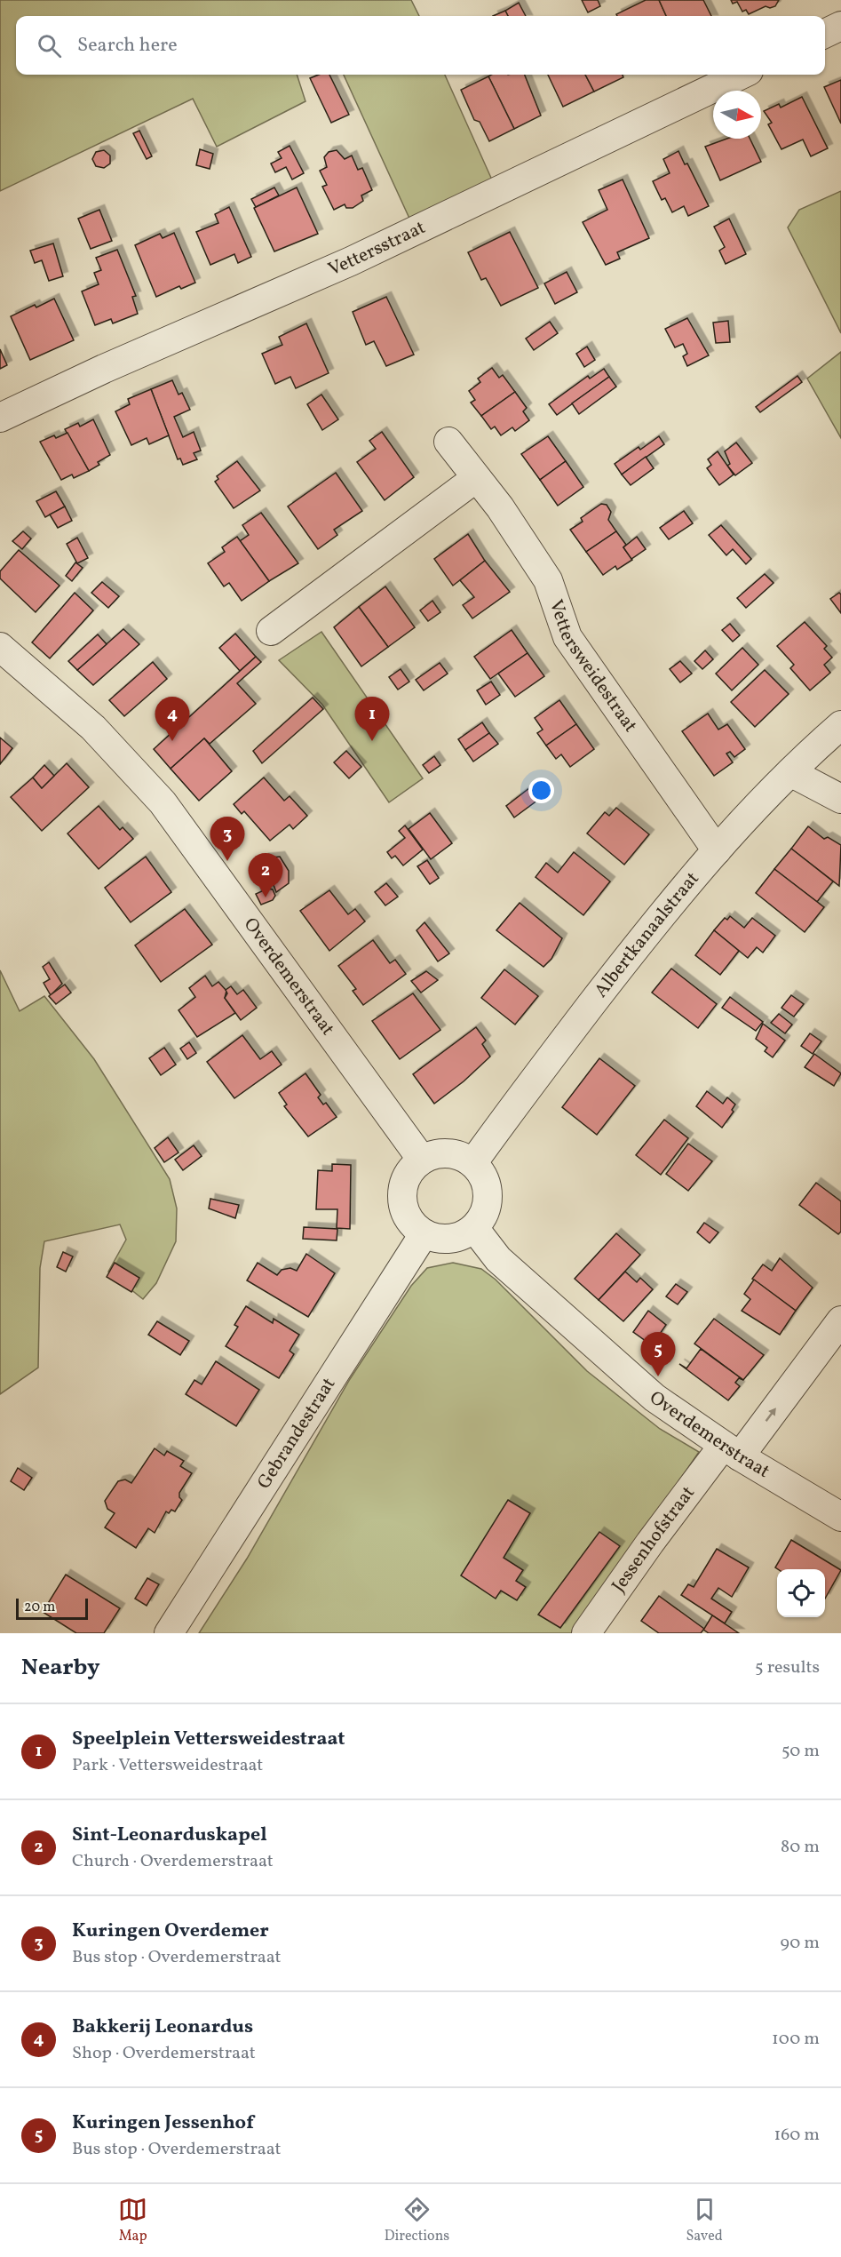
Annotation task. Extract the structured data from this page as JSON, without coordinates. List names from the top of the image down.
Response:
{
  "streets": {
    "street": [
      "Vettersstraat",
      "Vettersweidestraat",
      "Albertkanaalstraat",
      "Overdemerstraat",
      "Gebrandestraat",
      "Jessenhofstraat"
    ]
  },
  "crossings": [
    ["Vettersweidestraat", "Albertkanaalstraat"],
    ["Albertkanaalstraat", "Overdemerstraat"],
    ["Albertkanaalstraat", "Gebrandestraat"],
    ["Overdemerstraat", "Gebrandestraat"],
    ["Overdemerstraat", "Jessenhofstraat"]
  ],
  "one_way": ["Jessenhofstraat"],
  "scale_bar": "20 m",
  "north": "right",
  "page": {
    "search": "Search here",
    "pins": [
      "1",
      "4",
      "3",
      "2",
      "5"
    ],
    "scale": "20 m",
    "heading": ["Nearby", "5 results"],
    "list": [
      {
        "mark": "1",
        "name": "Speelplein Vettersweidestraat",
        "note": "Park · Vettersweidestraat",
        "value": "50 m"
      },
      {
        "mark": "2",
        "name": "Sint-Leonarduskapel",
        "note": "Church · Overdemerstraat",
        "value": "80 m"
      },
      {
        "mark": "3",
        "name": "Kuringen Overdemer",
        "note": "Bus stop · Overdemerstraat",
        "value": "90 m"
      },
      {
        "mark": "4",
        "name": "Bakkerij Leonardus",
        "note": "Shop · Overdemerstraat",
        "value": "100 m"
      },
      {
        "mark": "5",
        "name": "Kuringen Jessenhof",
        "note": "Bus stop · Overdemerstraat",
        "value": "160 m"
      }
    ],
    "nav": ["Map", "Directions", "Saved"]
  }
}
